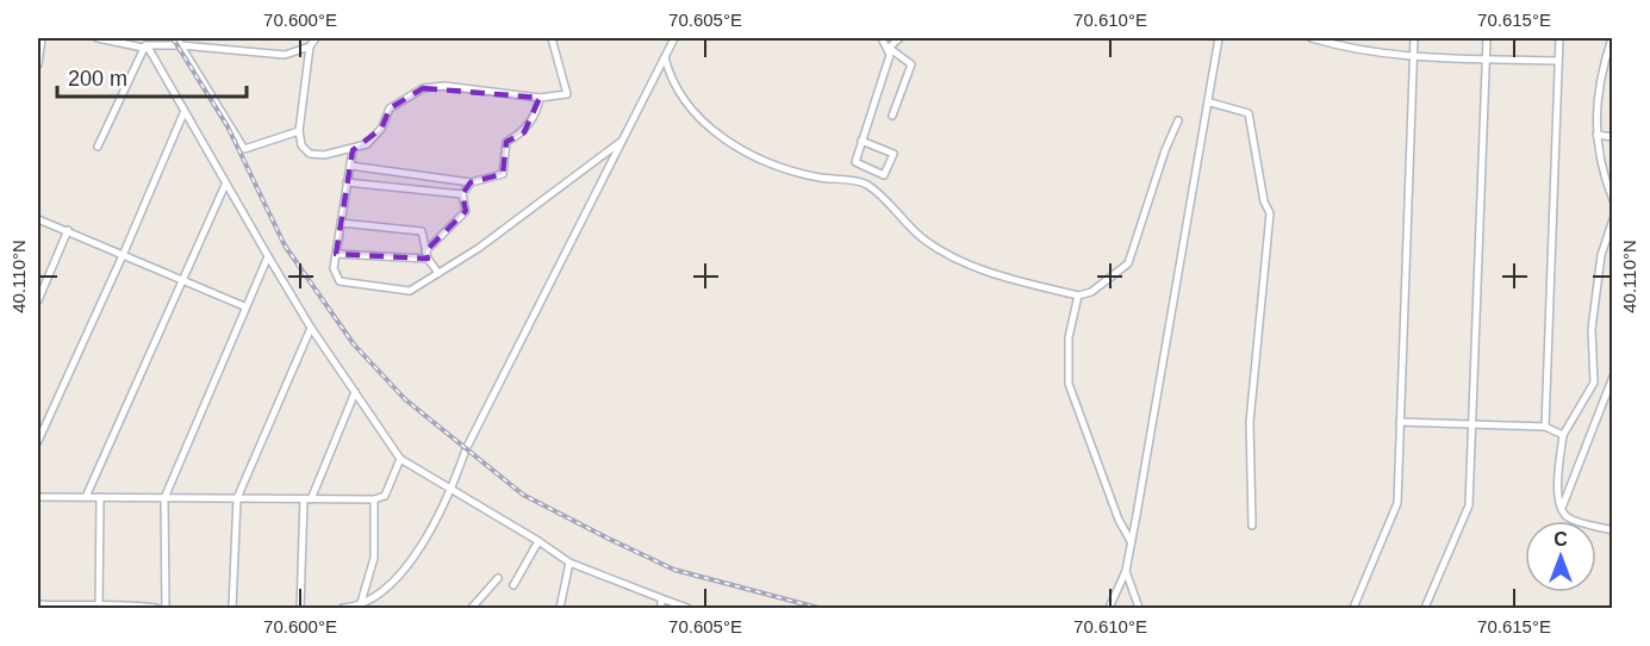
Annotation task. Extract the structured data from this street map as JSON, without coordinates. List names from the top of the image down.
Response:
{
  "scale_bar": "200 m",
  "north": "top",
  "coordinates": [
    "70.600°E",
    "70.605°E",
    "70.610°E",
    "70.615°E",
    "40.110°N"
  ]
}
